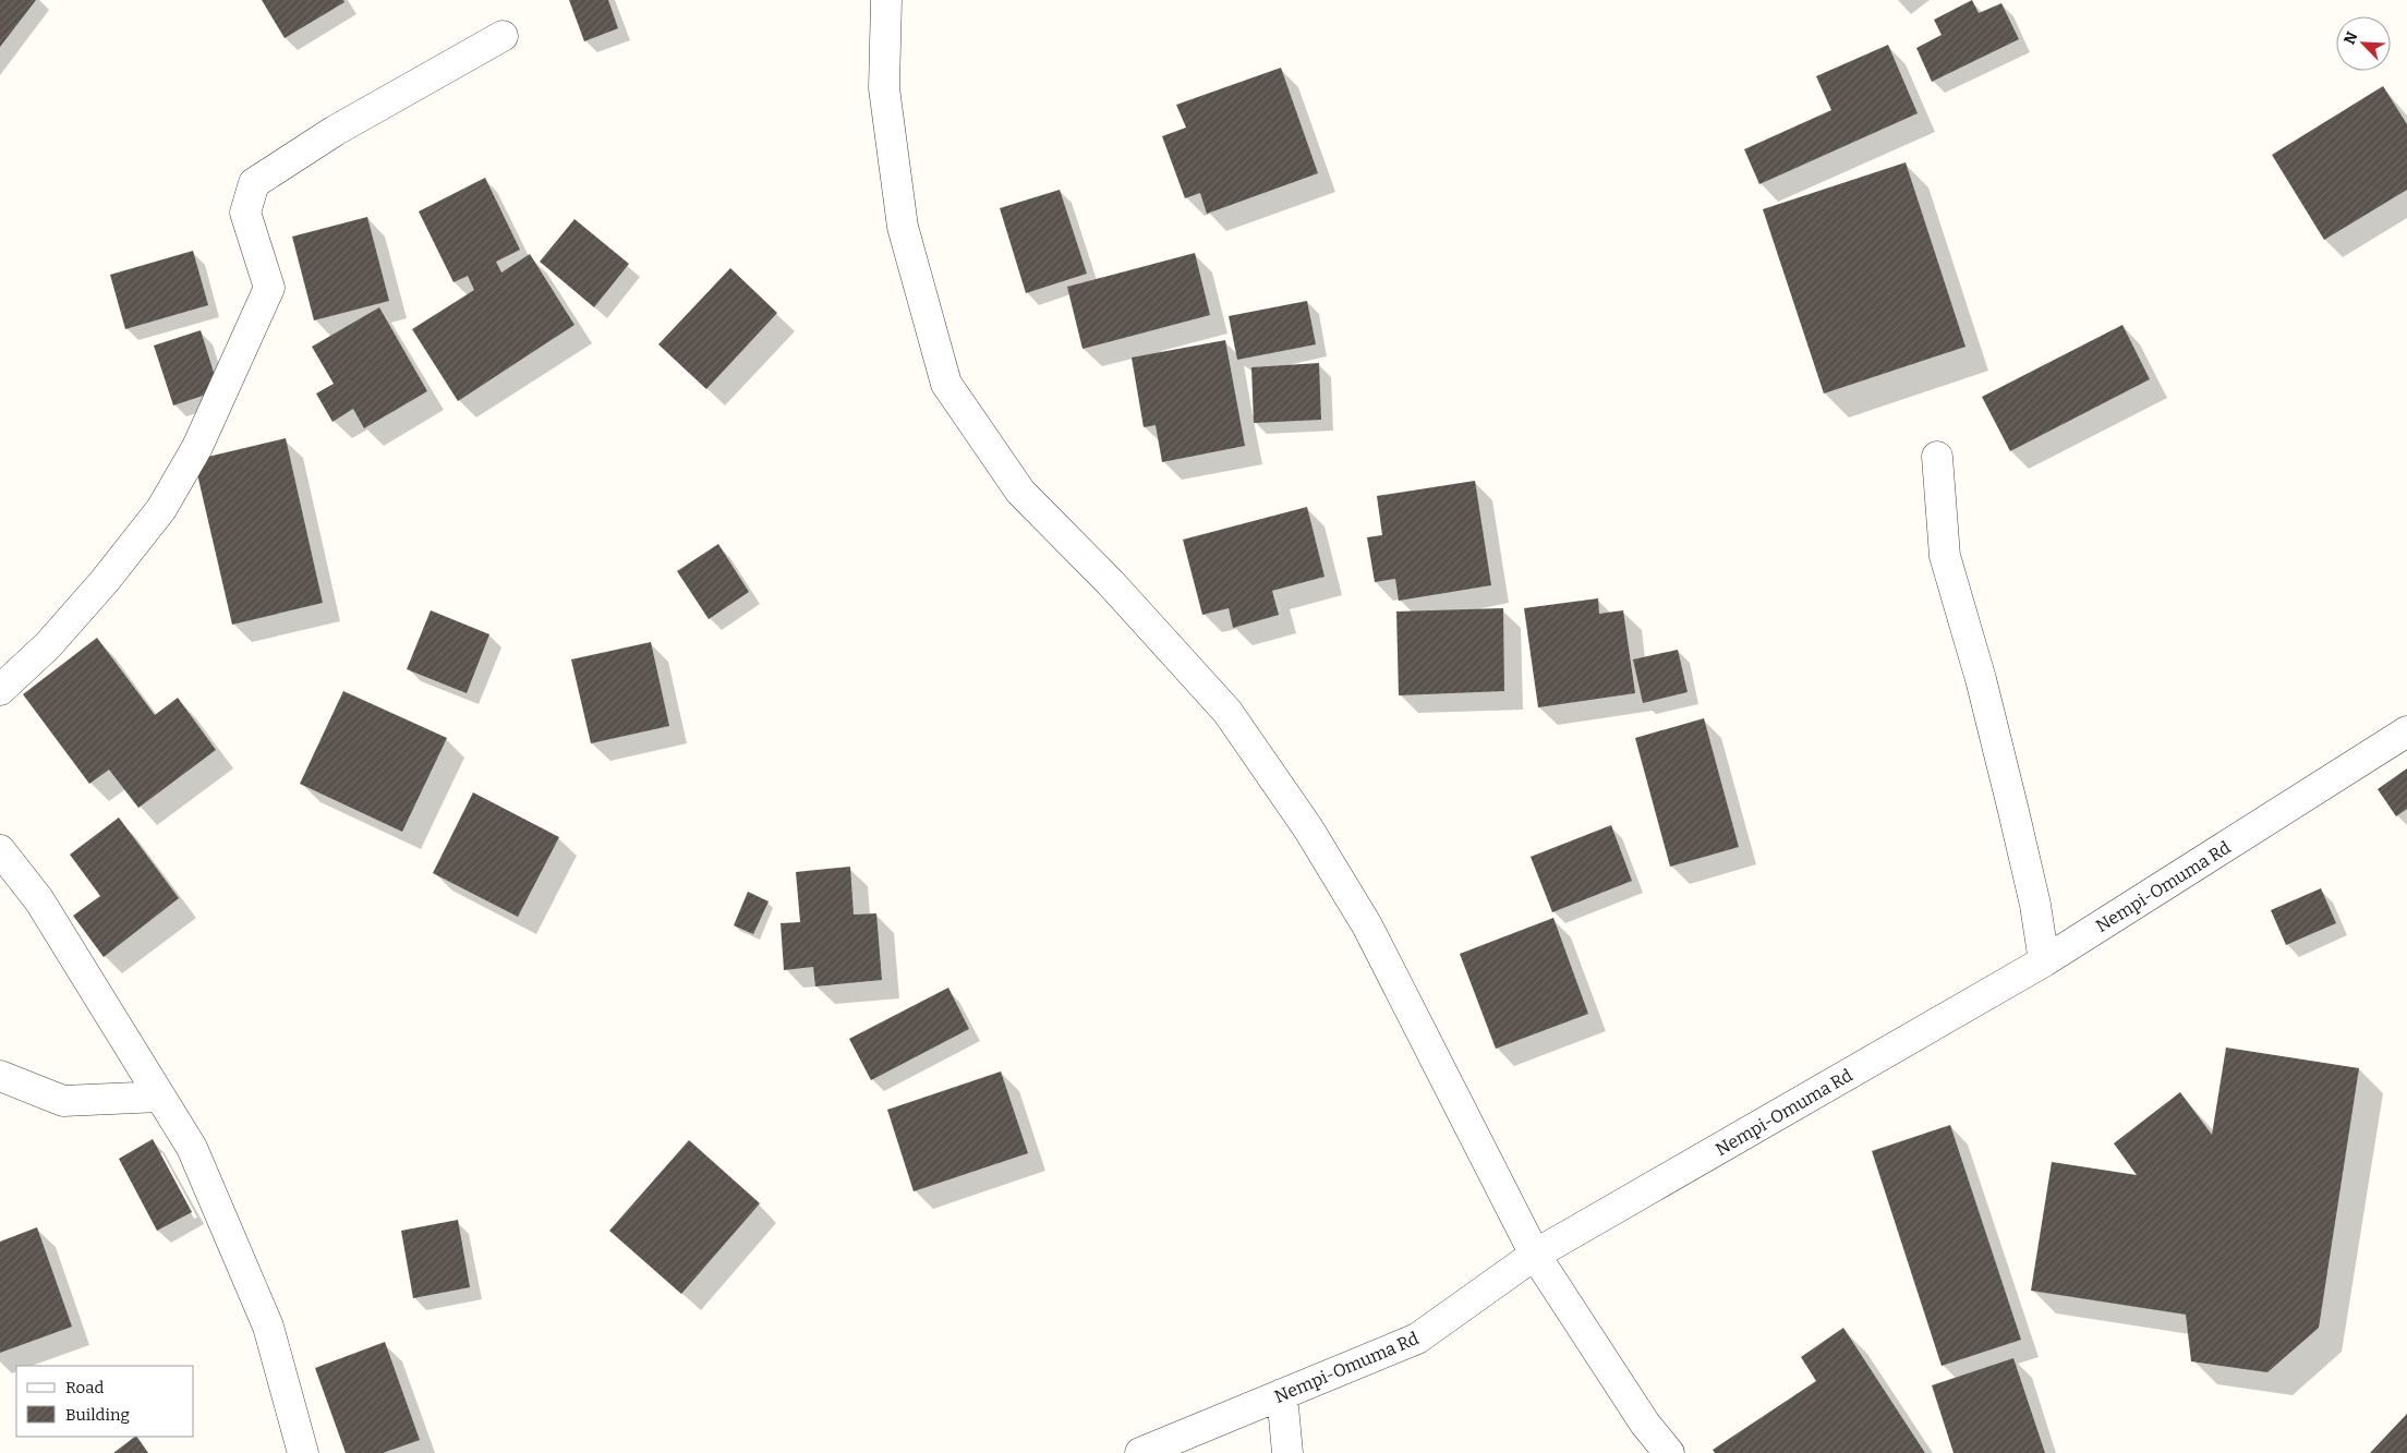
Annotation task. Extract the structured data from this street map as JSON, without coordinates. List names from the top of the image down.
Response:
{
  "streets": {
    "street": ["Nempi-Omuma Rd"]
  },
  "legend": ["Road", "Building"],
  "north": "top left"
}
